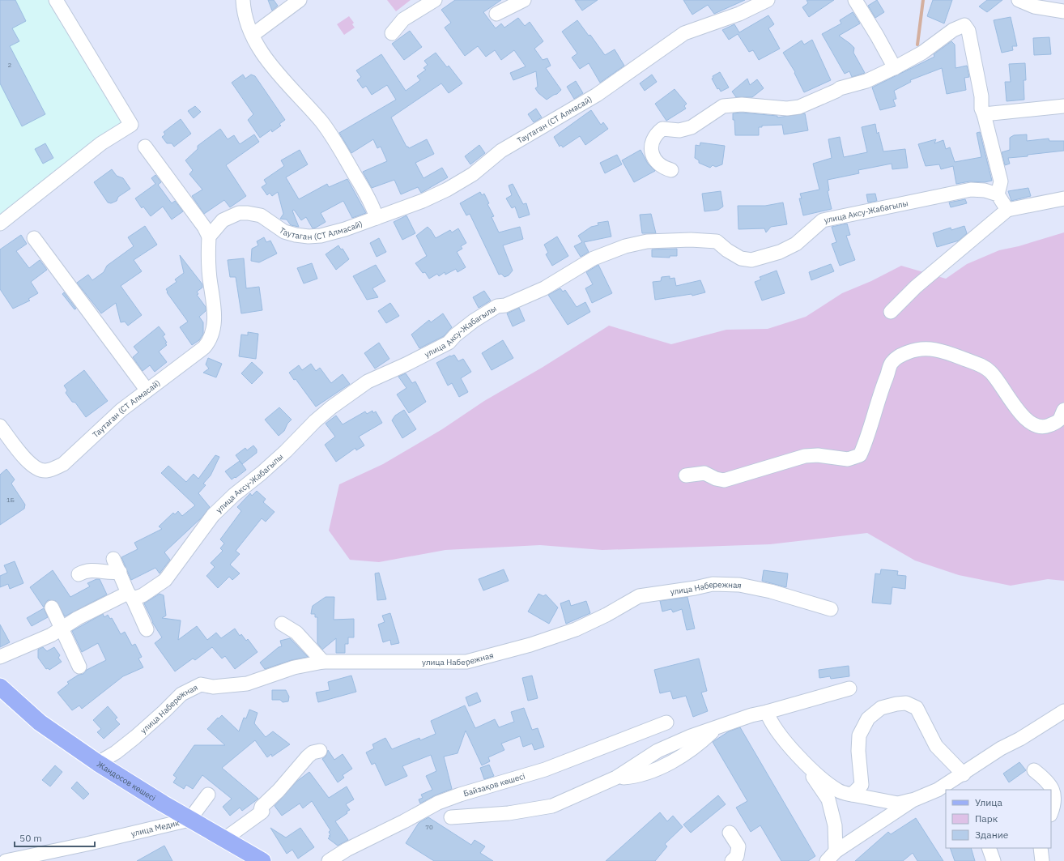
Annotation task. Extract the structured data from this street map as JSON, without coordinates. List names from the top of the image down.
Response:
{
  "streets": {
    "main road": ["Жандосов көшесі"],
    "street": [
      "Таутаган (СТ Алмасай)",
      "улица Аксу-Жабагылы",
      "улица Набережная",
      "Байзақов көшесі",
      "улица Медик"
    ]
  },
  "crossings": [
    ["улица Набережная", "Жандосов көшесі"],
    ["Жандосов көшесі", "улица Медик"]
  ],
  "house_numbers": ["2", "1Б", "70"],
  "legend": ["Улица", "Парк", "Здание"],
  "scale_bar": "50 m"
}
